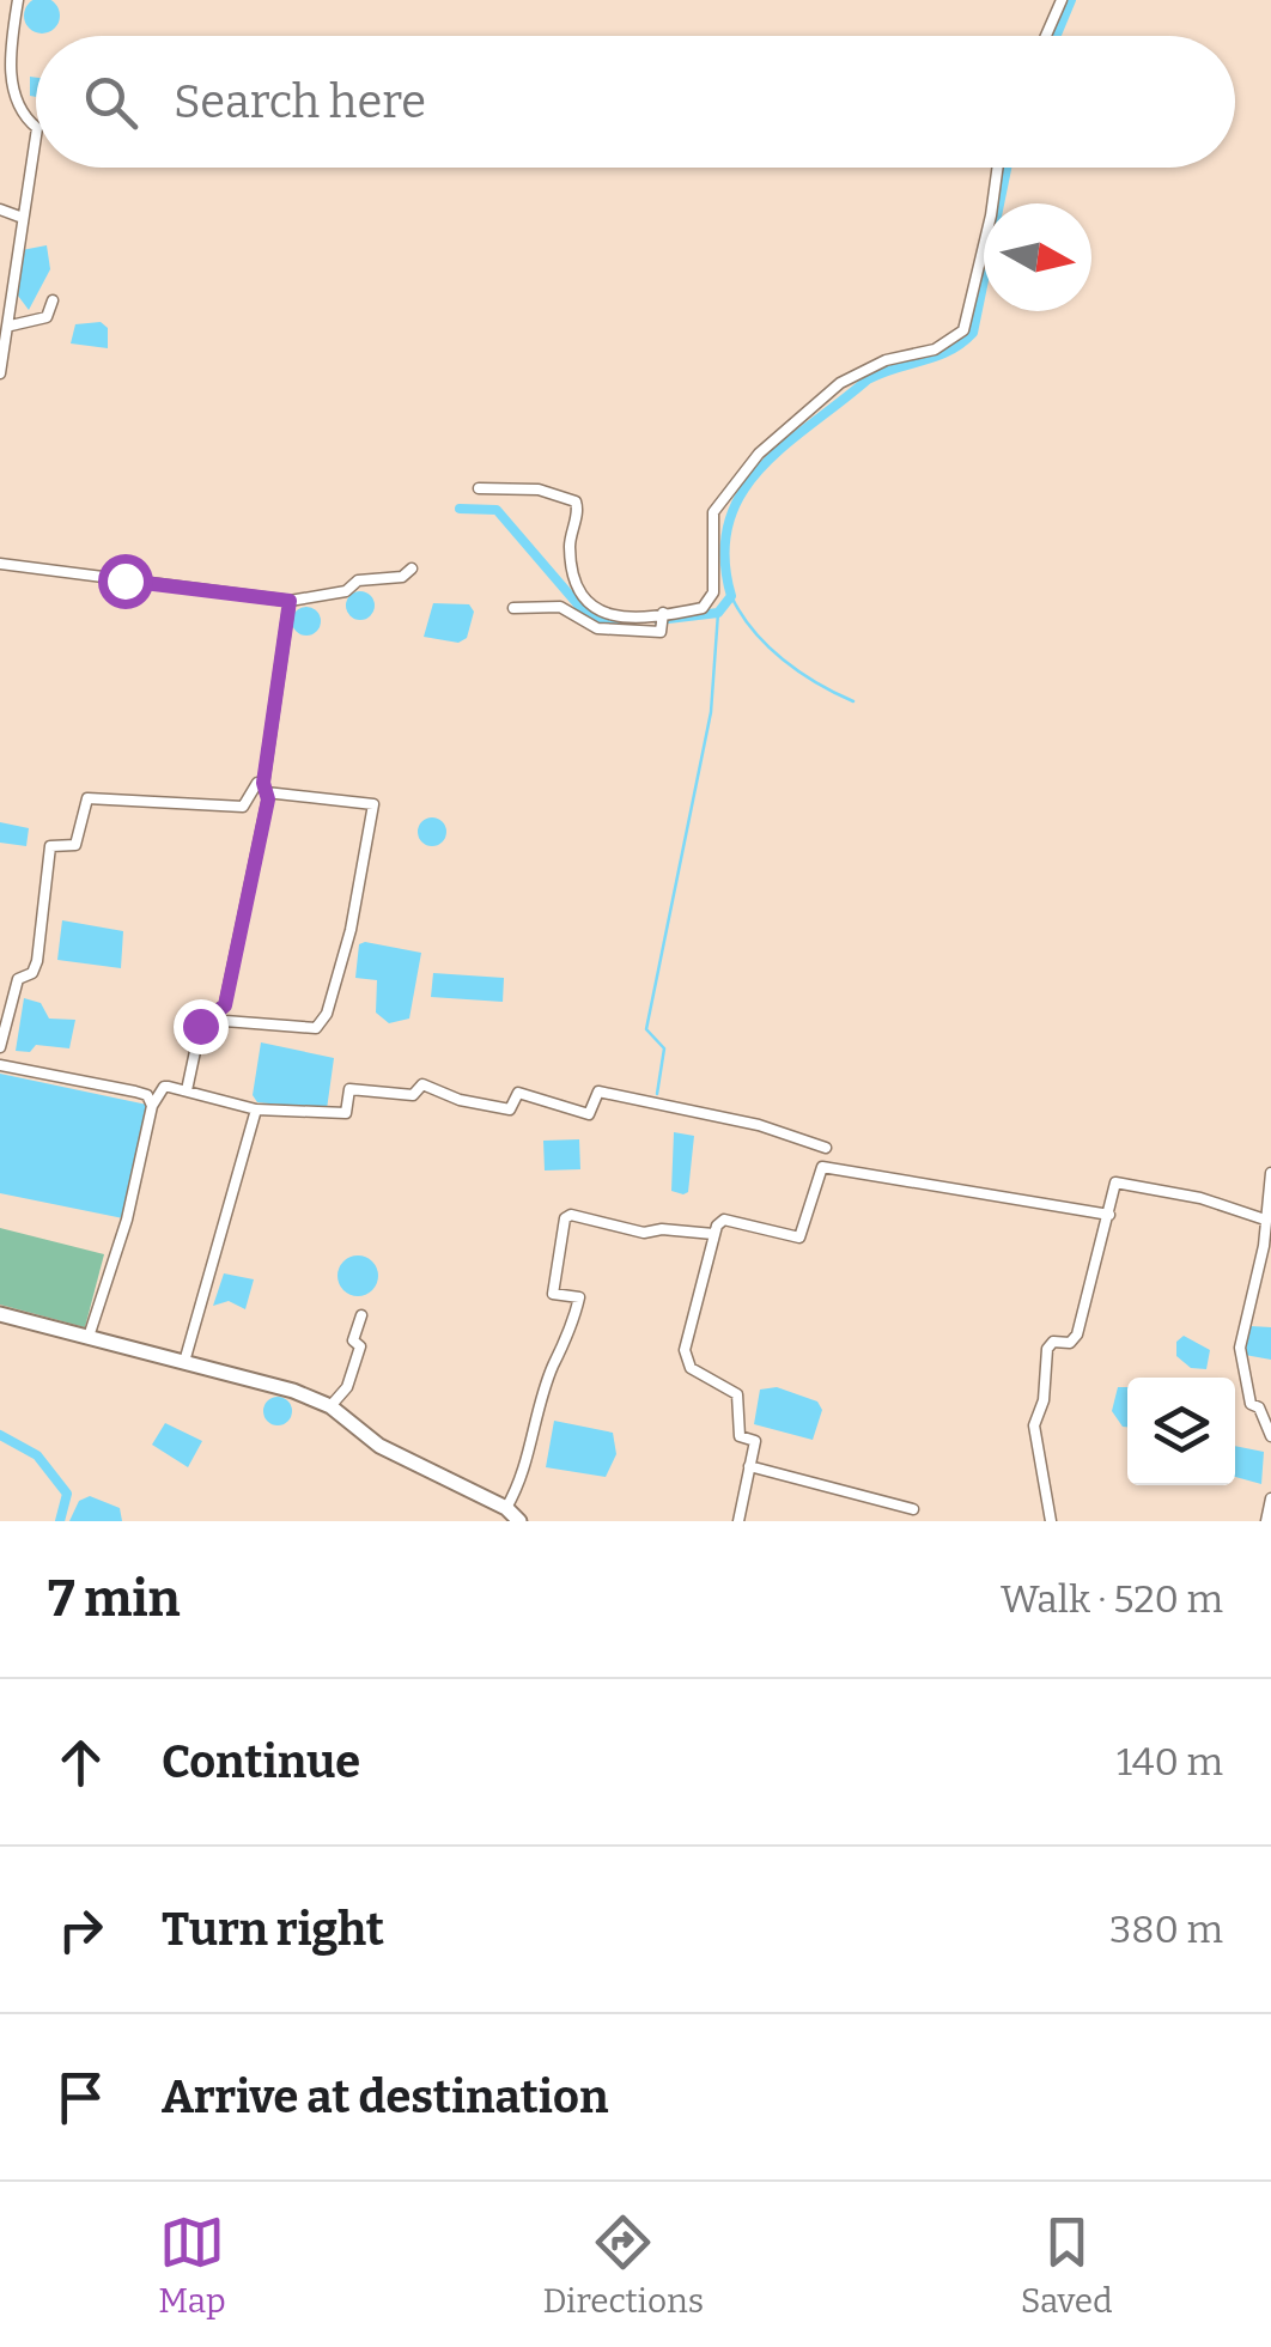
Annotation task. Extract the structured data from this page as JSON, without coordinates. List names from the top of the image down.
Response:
{
  "north": "right",
  "page": {
    "search": "Search here",
    "heading": ["7 min", "Walk · 520 m"],
    "list": [
      ["Continue", "140 m"],
      ["Turn right", "380 m"],
      "Arrive at destination"
    ],
    "nav": ["Map", "Directions", "Saved"]
  }
}
